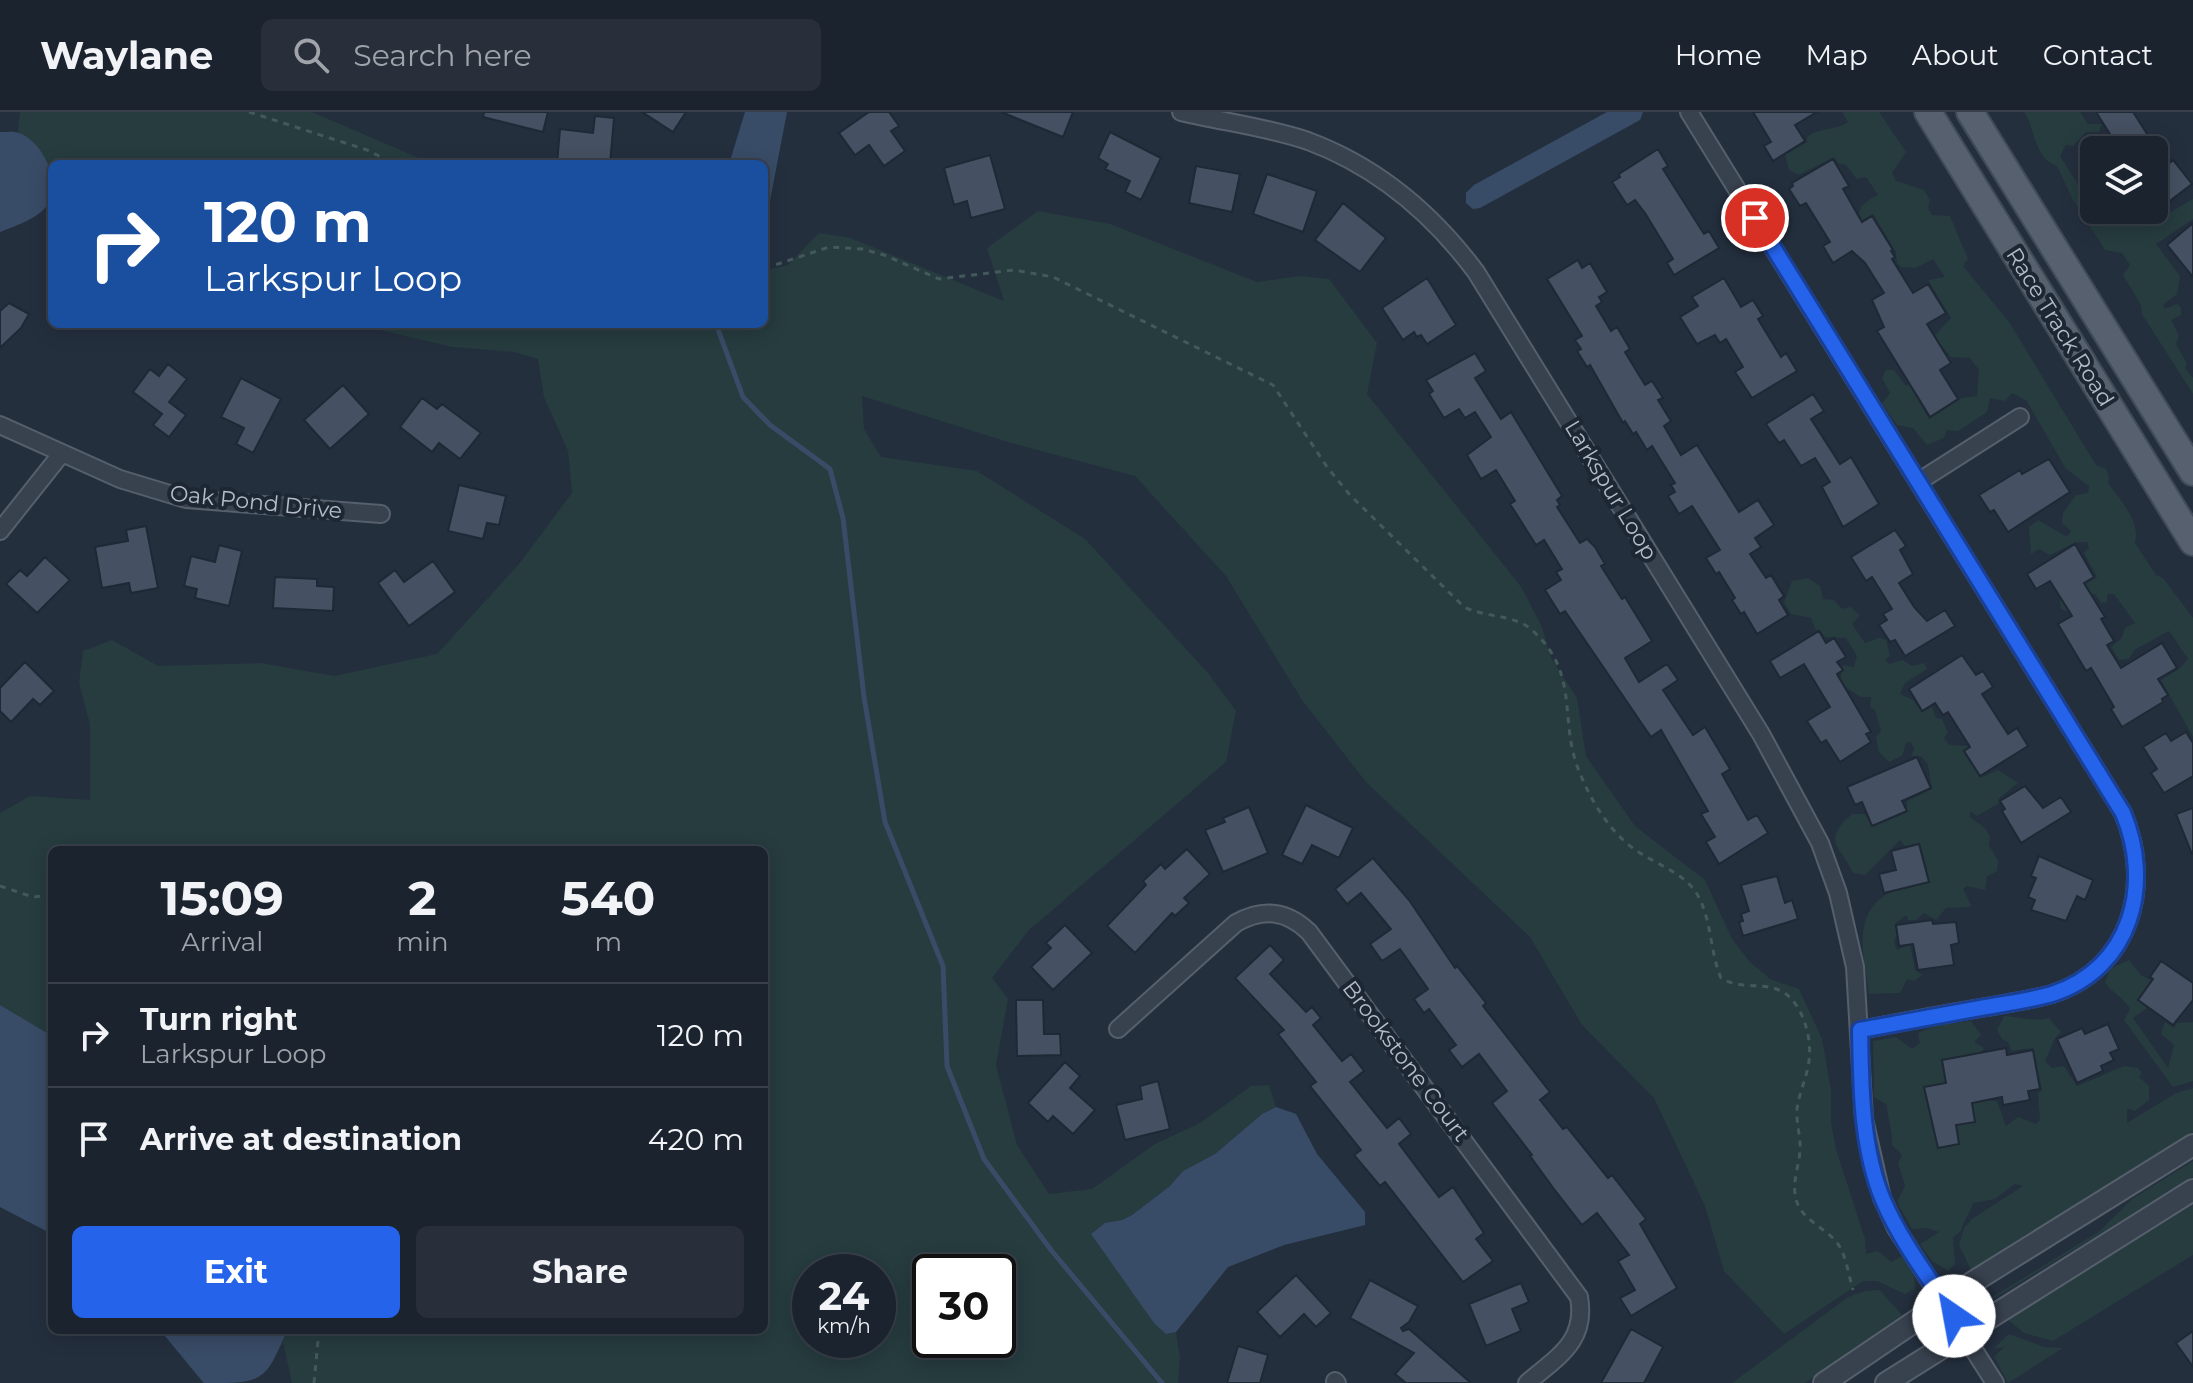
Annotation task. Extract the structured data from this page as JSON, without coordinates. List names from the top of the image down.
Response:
{
  "streets": {
    "main road": ["Race Track Road"],
    "street": ["Larkspur Loop", "Oak Pond Drive", "Brookstone Court"]
  },
  "page": {
    "header": "Waylane",
    "search": "Search here",
    "nav": [
      "Home",
      "Map",
      "About",
      "Contact"
    ],
    "turn": ["120 m", "Larkspur Loop"],
    "eta": [
      "15:09",
      "Arrival",
      "2",
      "min",
      "540",
      "m"
    ],
    "list": [
      {
        "name": "Turn right",
        "note": "Larkspur Loop",
        "value": "120 m"
      },
      {
        "name": "Arrive at destination",
        "value": "420 m"
      }
    ],
    "buttons": ["Exit", "Share"],
    "speed": "24 km/h",
    "limit": "30"
  }
}
